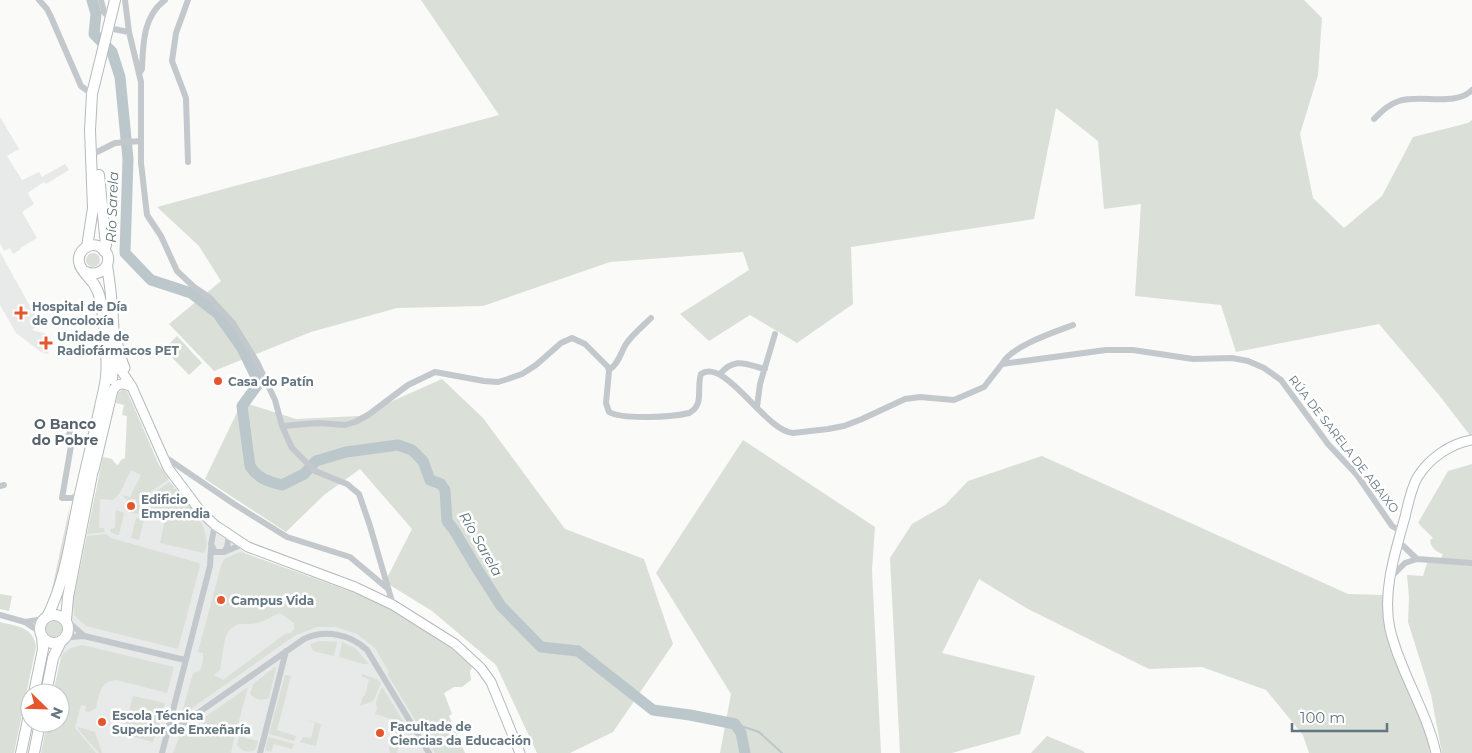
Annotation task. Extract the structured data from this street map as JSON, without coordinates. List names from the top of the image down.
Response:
{
  "streets": {
    "street": ["RÚA DE SARELA DE ABAIXO"]
  },
  "districts": ["O Banco do Pobre"],
  "water": ["Río Sarela"],
  "places": {
    "health": ["Hospital de Día de Oncoloxía", "Unidade de Radiofármacos PET"],
    "other": [
      "Casa do Patín",
      "Edificio Emprendia",
      "Campus Vida",
      "Escola Técnica Superior de Enxeñaría",
      "Facultade de Ciencias da Educación"
    ]
  },
  "scale_bar": "100 m",
  "north": "bottom right"
}
